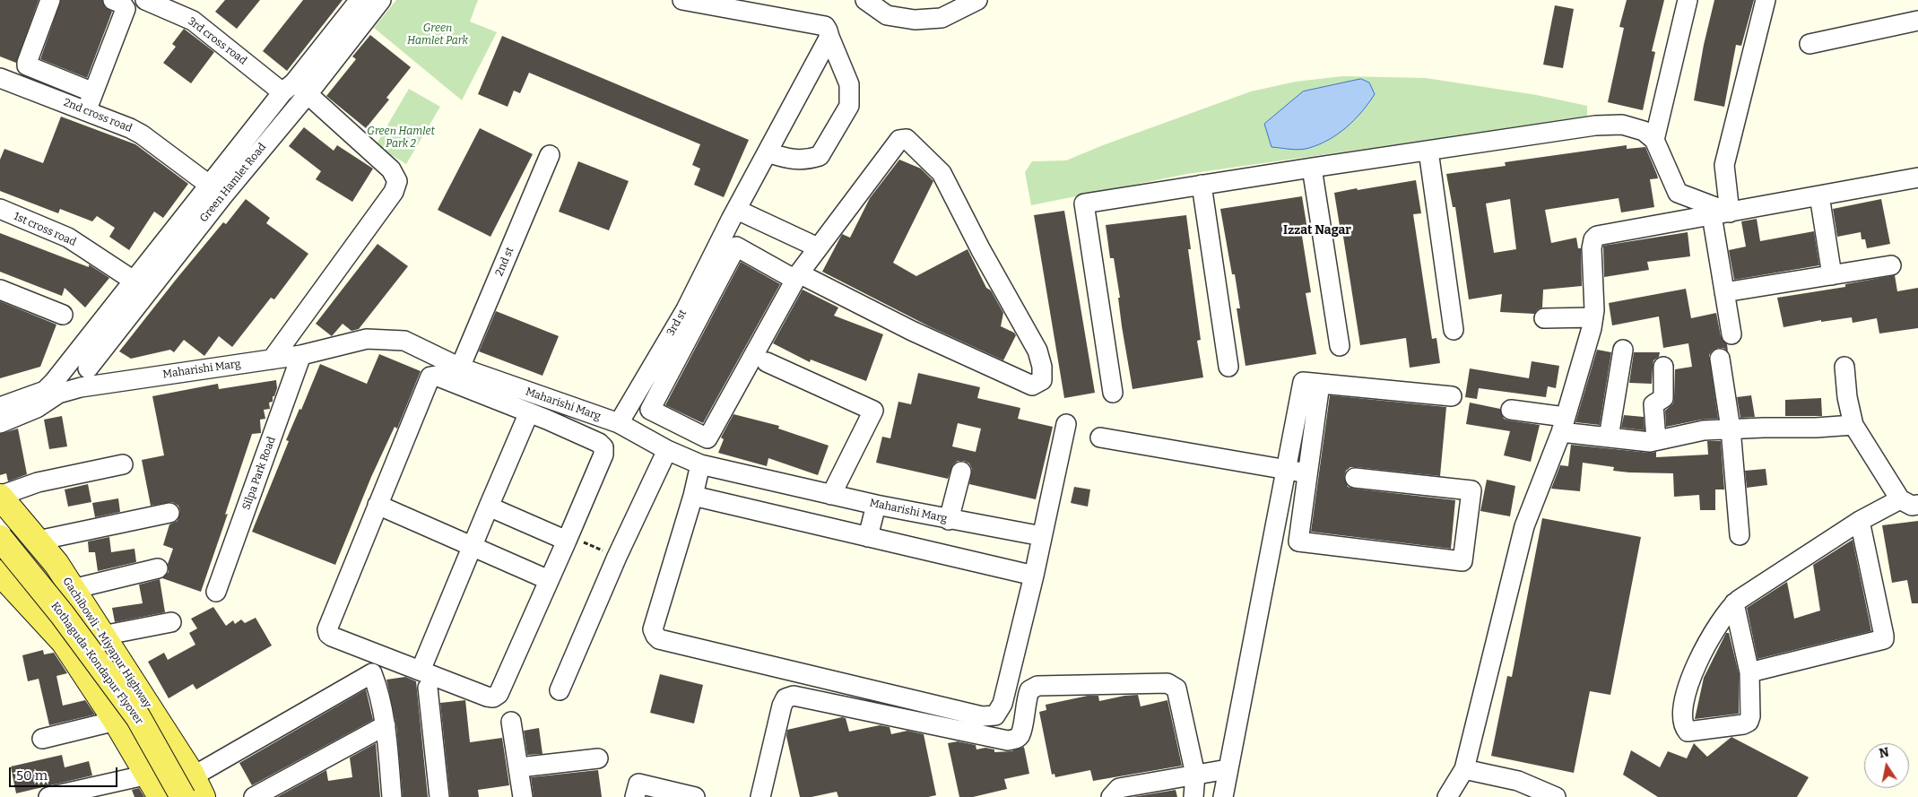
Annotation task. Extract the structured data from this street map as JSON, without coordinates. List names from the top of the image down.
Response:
{
  "streets": {
    "main road": ["Gachibowli - Miyapur Highway", "Kothaguda-Kondapur Flyover"],
    "street": [
      "3rd cross road",
      "2nd cross road",
      "Green Hamlet Road",
      "1st cross road",
      "2nd st",
      "3rd st",
      "Maharishi Marg",
      "Silpa Park Road"
    ]
  },
  "crossings": [
    ["3rd cross road", "Green Hamlet Road"],
    ["3rd cross road", "Maharishi Marg"],
    ["2nd cross road", "Green Hamlet Road"],
    ["Green Hamlet Road", "1st cross road"],
    ["Green Hamlet Road", "Maharishi Marg"],
    ["2nd st", "Maharishi Marg"],
    ["3rd st", "Maharishi Marg"],
    ["Maharishi Marg", "Silpa Park Road"],
    ["Gachibowli - Miyapur Highway", "Kothaguda-Kondapur Flyover"]
  ],
  "districts": ["Izzat Nagar"],
  "parks": ["Green Hamlet Park", "Green Hamlet Park 2"],
  "scale_bar": "50 m",
  "north": "top"
}
